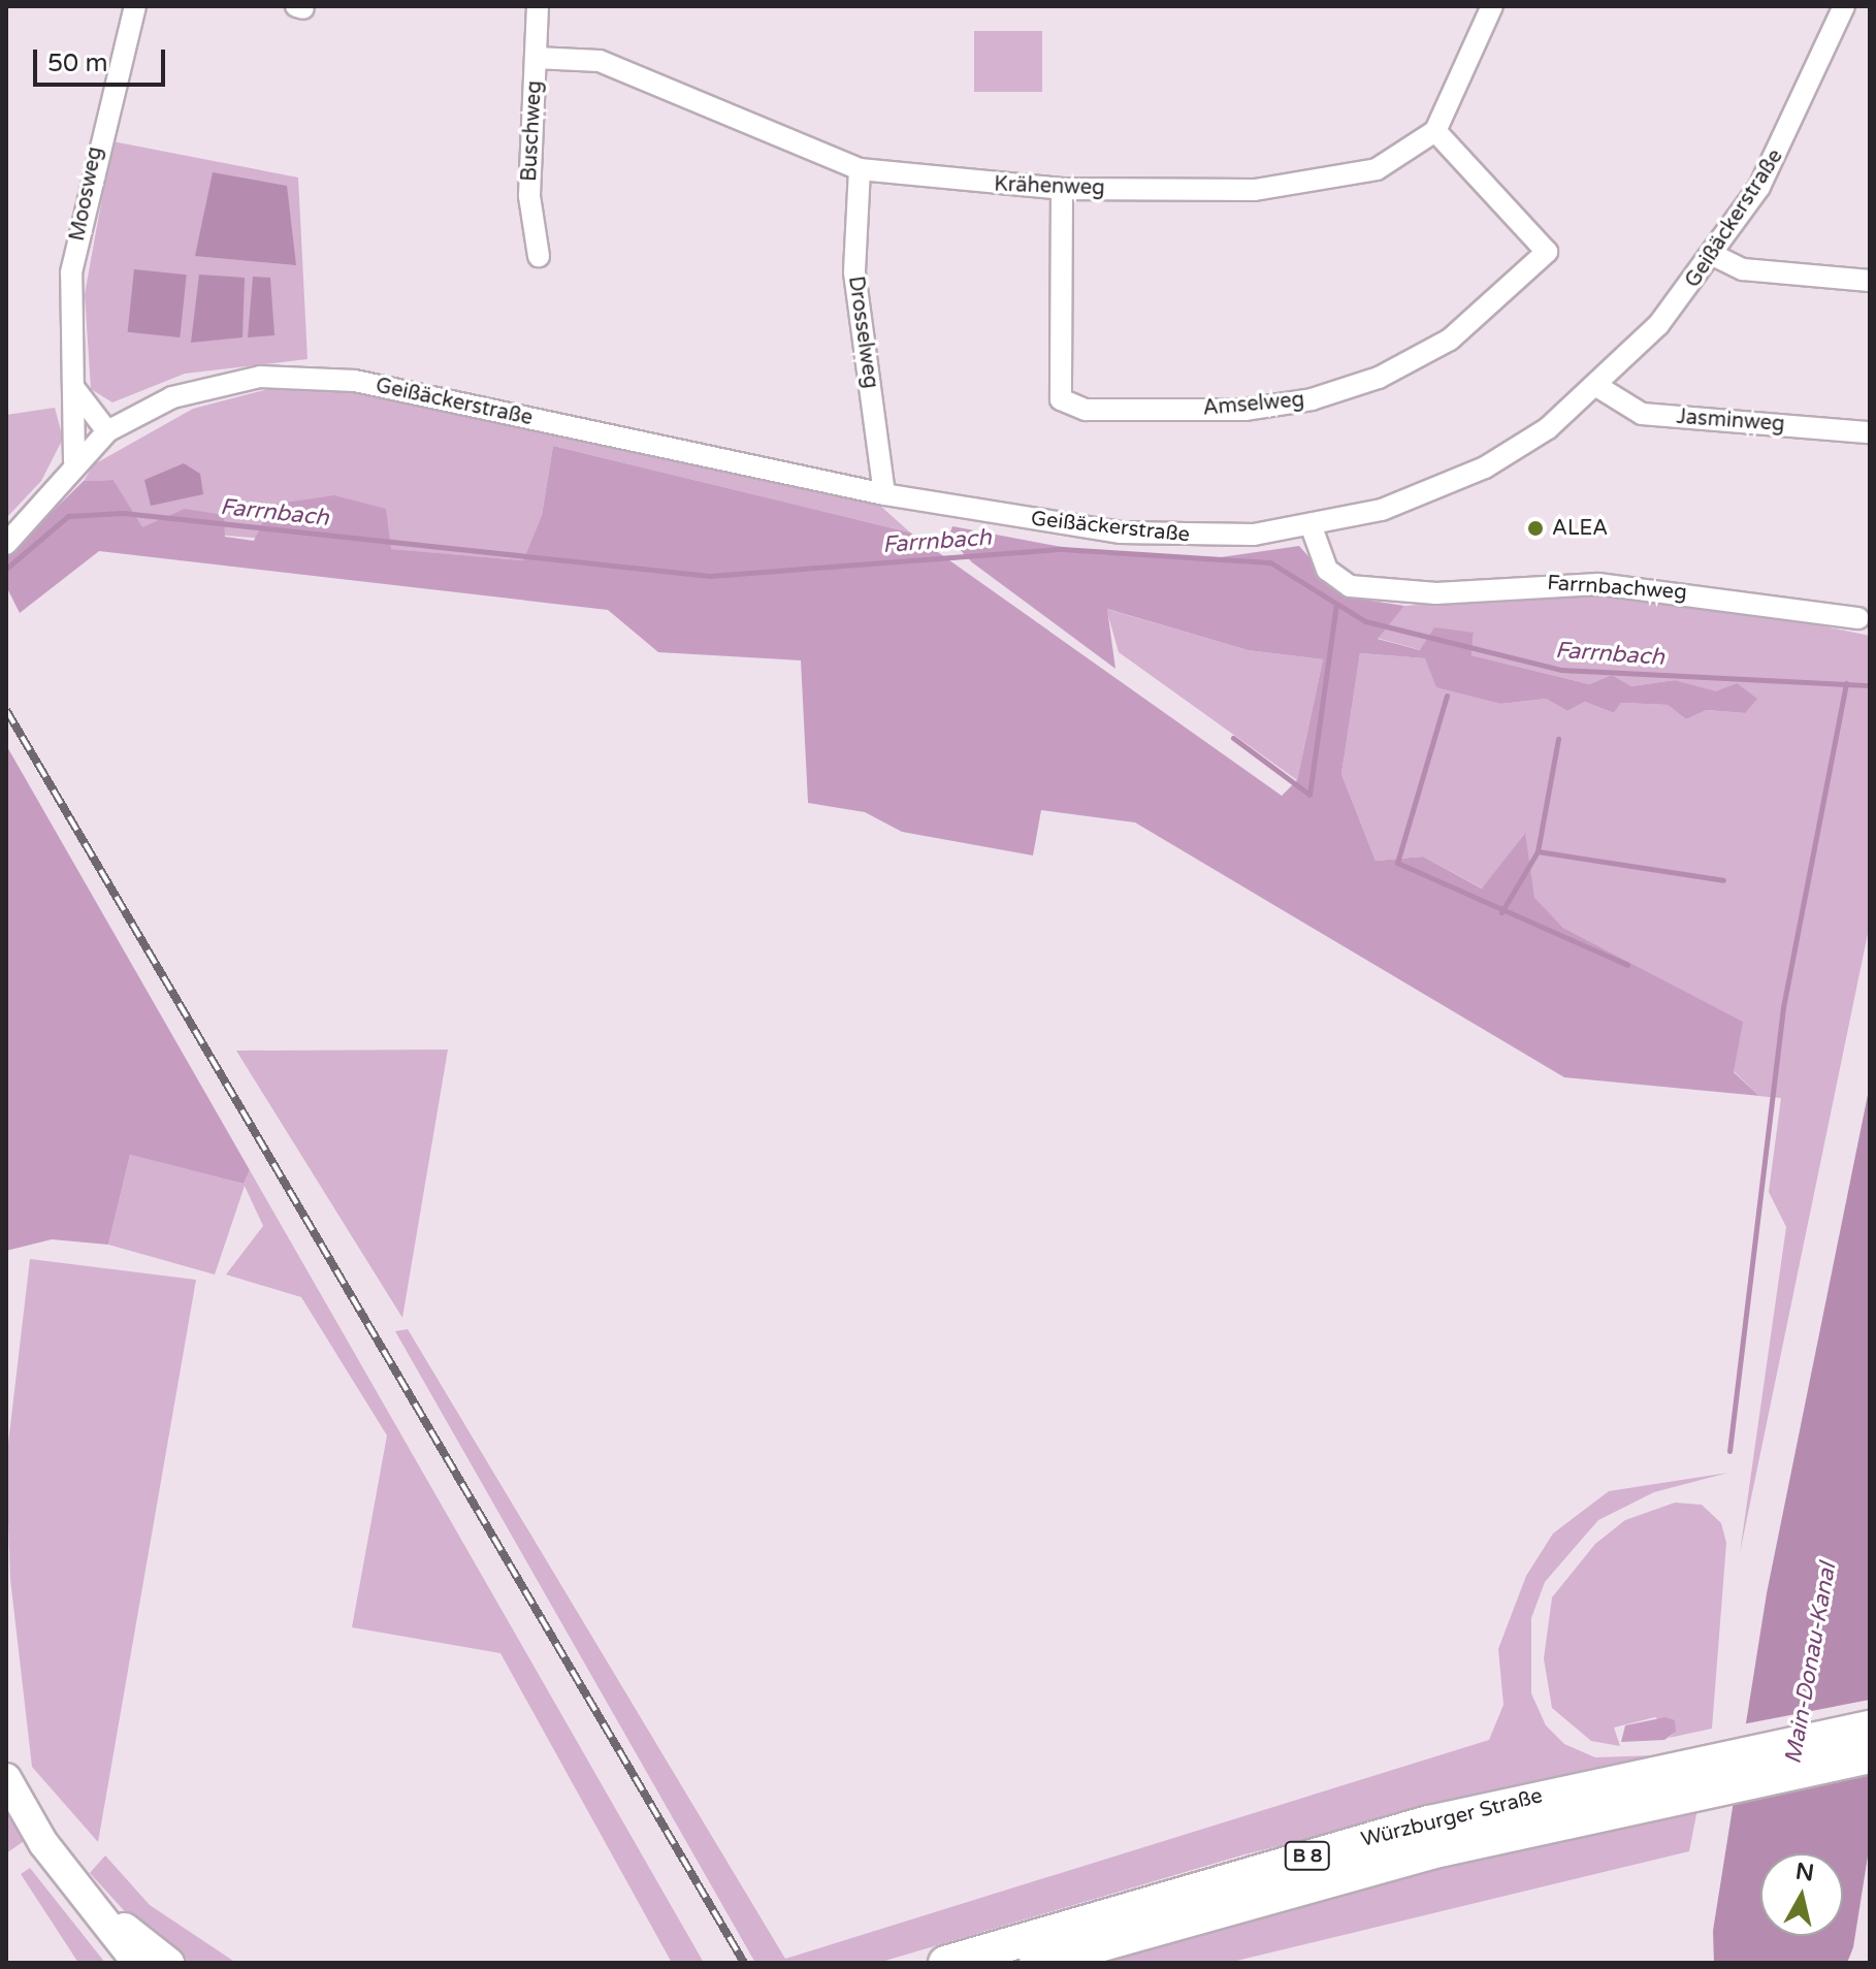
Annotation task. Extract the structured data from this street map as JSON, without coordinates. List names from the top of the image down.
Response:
{
  "streets": {
    "main road": ["Würzburger Straße", "B 8"],
    "street": [
      "Buschweg",
      "Krähenweg",
      "Moosweg",
      "Geißäckerstraße",
      "Drosselweg",
      "Amselweg",
      "Jasminweg",
      "Farrnbachweg"
    ]
  },
  "crossings": [
    ["Buschweg", "Krähenweg"],
    ["Krähenweg", "Drosselweg"],
    ["Krähenweg", "Amselweg"],
    ["Moosweg", "Geißäckerstraße"],
    ["Geißäckerstraße", "Drosselweg"],
    ["Geißäckerstraße", "Jasminweg"],
    ["Geißäckerstraße", "Farrnbachweg"]
  ],
  "water": ["Farrnbach", "Main-Donau-Kanal"],
  "places": ["ALEA"],
  "scale_bar": "50 m",
  "north": "top"
}
